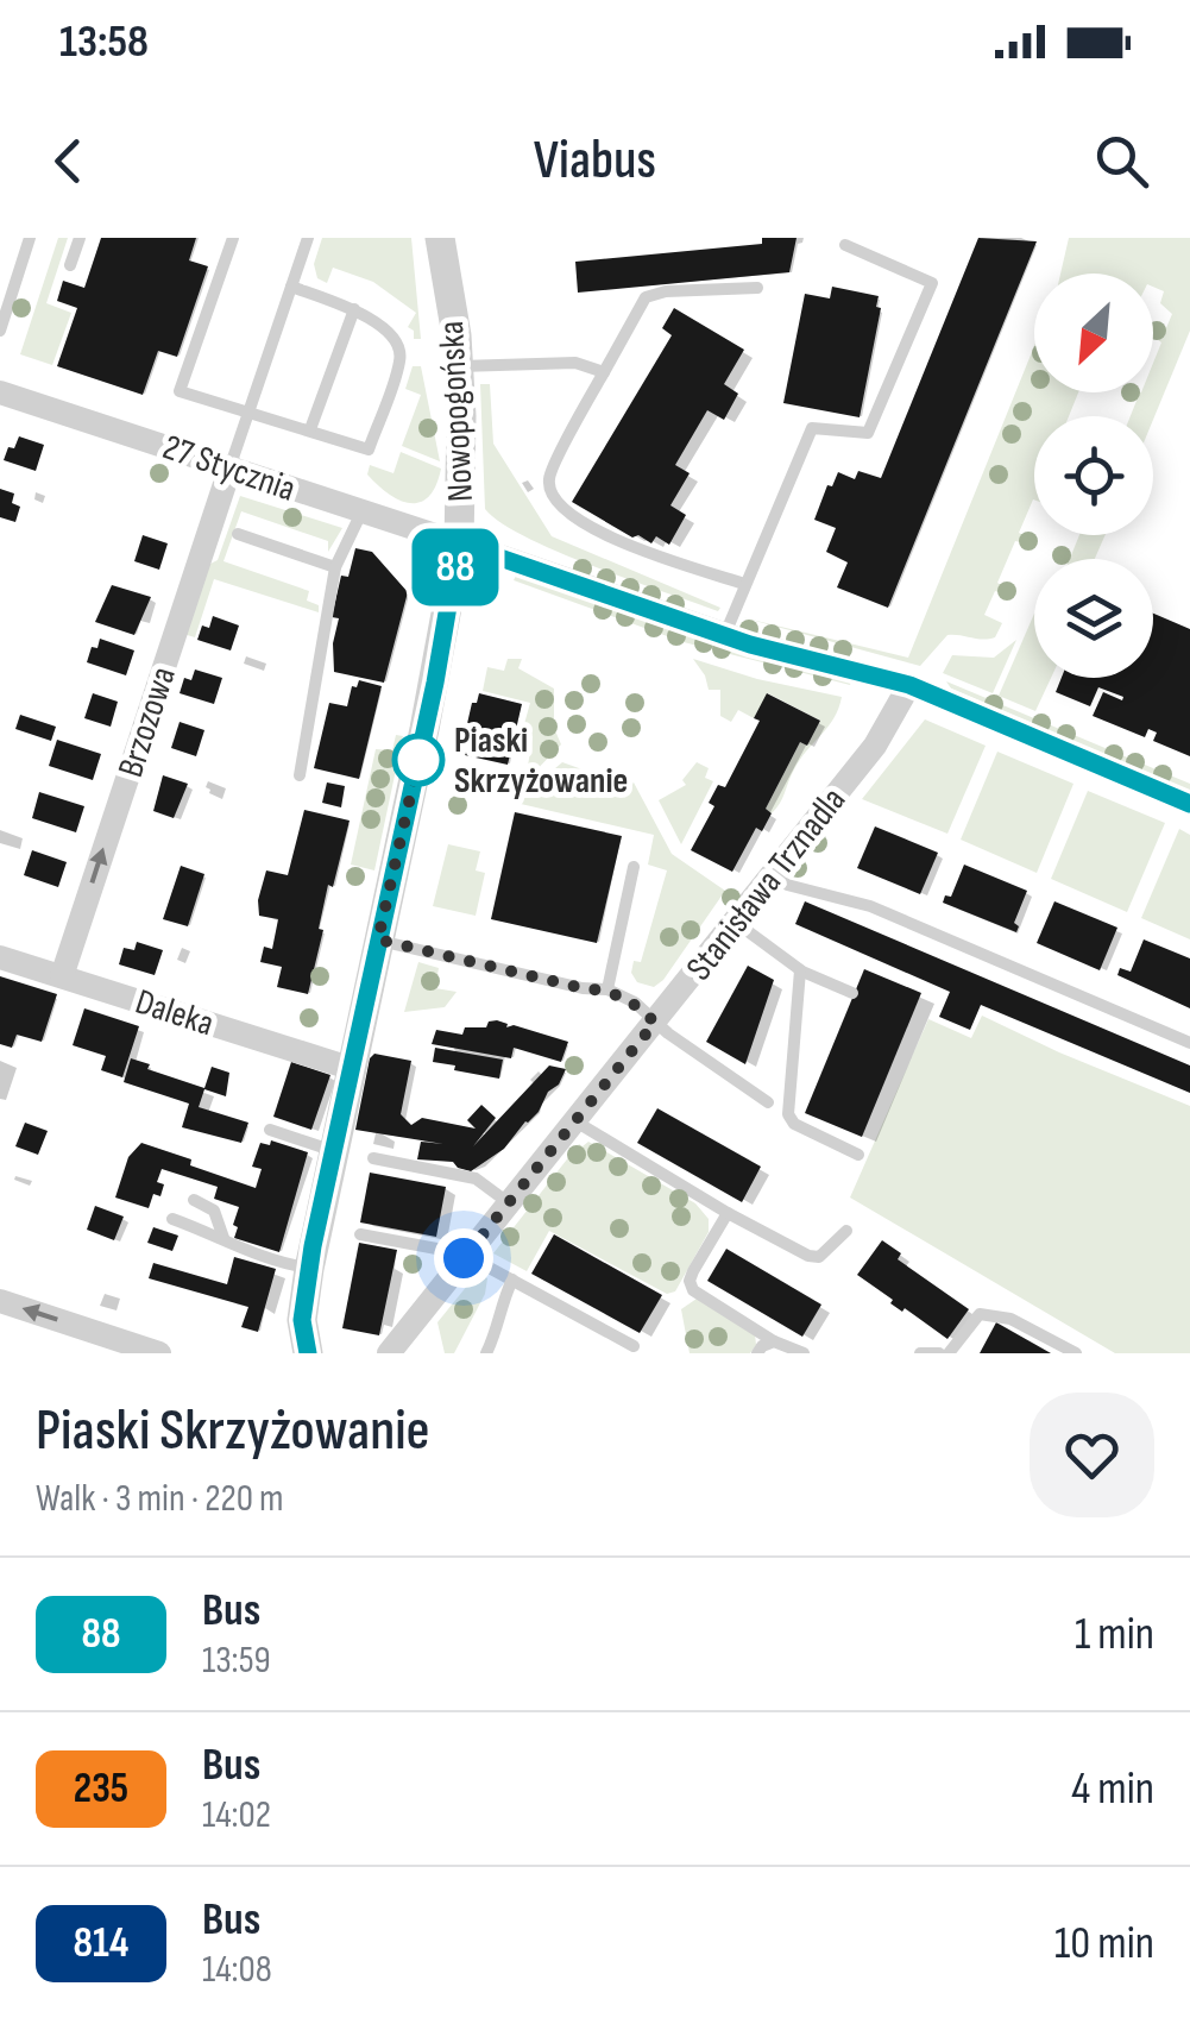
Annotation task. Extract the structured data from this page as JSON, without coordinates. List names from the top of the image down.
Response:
{
  "streets": {
    "street": [
      "Nowopogońska",
      "27 Stycznia",
      "Brzozowa",
      "Stanisława Trznadla",
      "Daleka"
    ]
  },
  "crossings": [
    ["Nowopogońska", "27 Stycznia"],
    ["Nowopogońska", "Daleka"],
    ["27 Stycznia", "Brzozowa"],
    ["27 Stycznia", "Stanisława Trznadla"],
    ["Brzozowa", "Daleka"]
  ],
  "one_way": ["Brzozowa"],
  "places": ["Piaski Skrzyżowanie"],
  "lines": ["bus line 88"],
  "north": "bottom left",
  "page": {
    "status": "13:58",
    "header": "Viabus",
    "on_map": "88",
    "heading": ["Piaski Skrzyżowanie", "Walk · 3 min · 220 m"],
    "list": [
      {
        "mark": "88",
        "name": "Bus",
        "note": "13:59",
        "value": "1 min"
      },
      {
        "mark": "235",
        "name": "Bus",
        "note": "14:02",
        "value": "4 min"
      },
      {
        "mark": "814",
        "name": "Bus",
        "note": "14:08",
        "value": "10 min"
      }
    ]
  }
}
